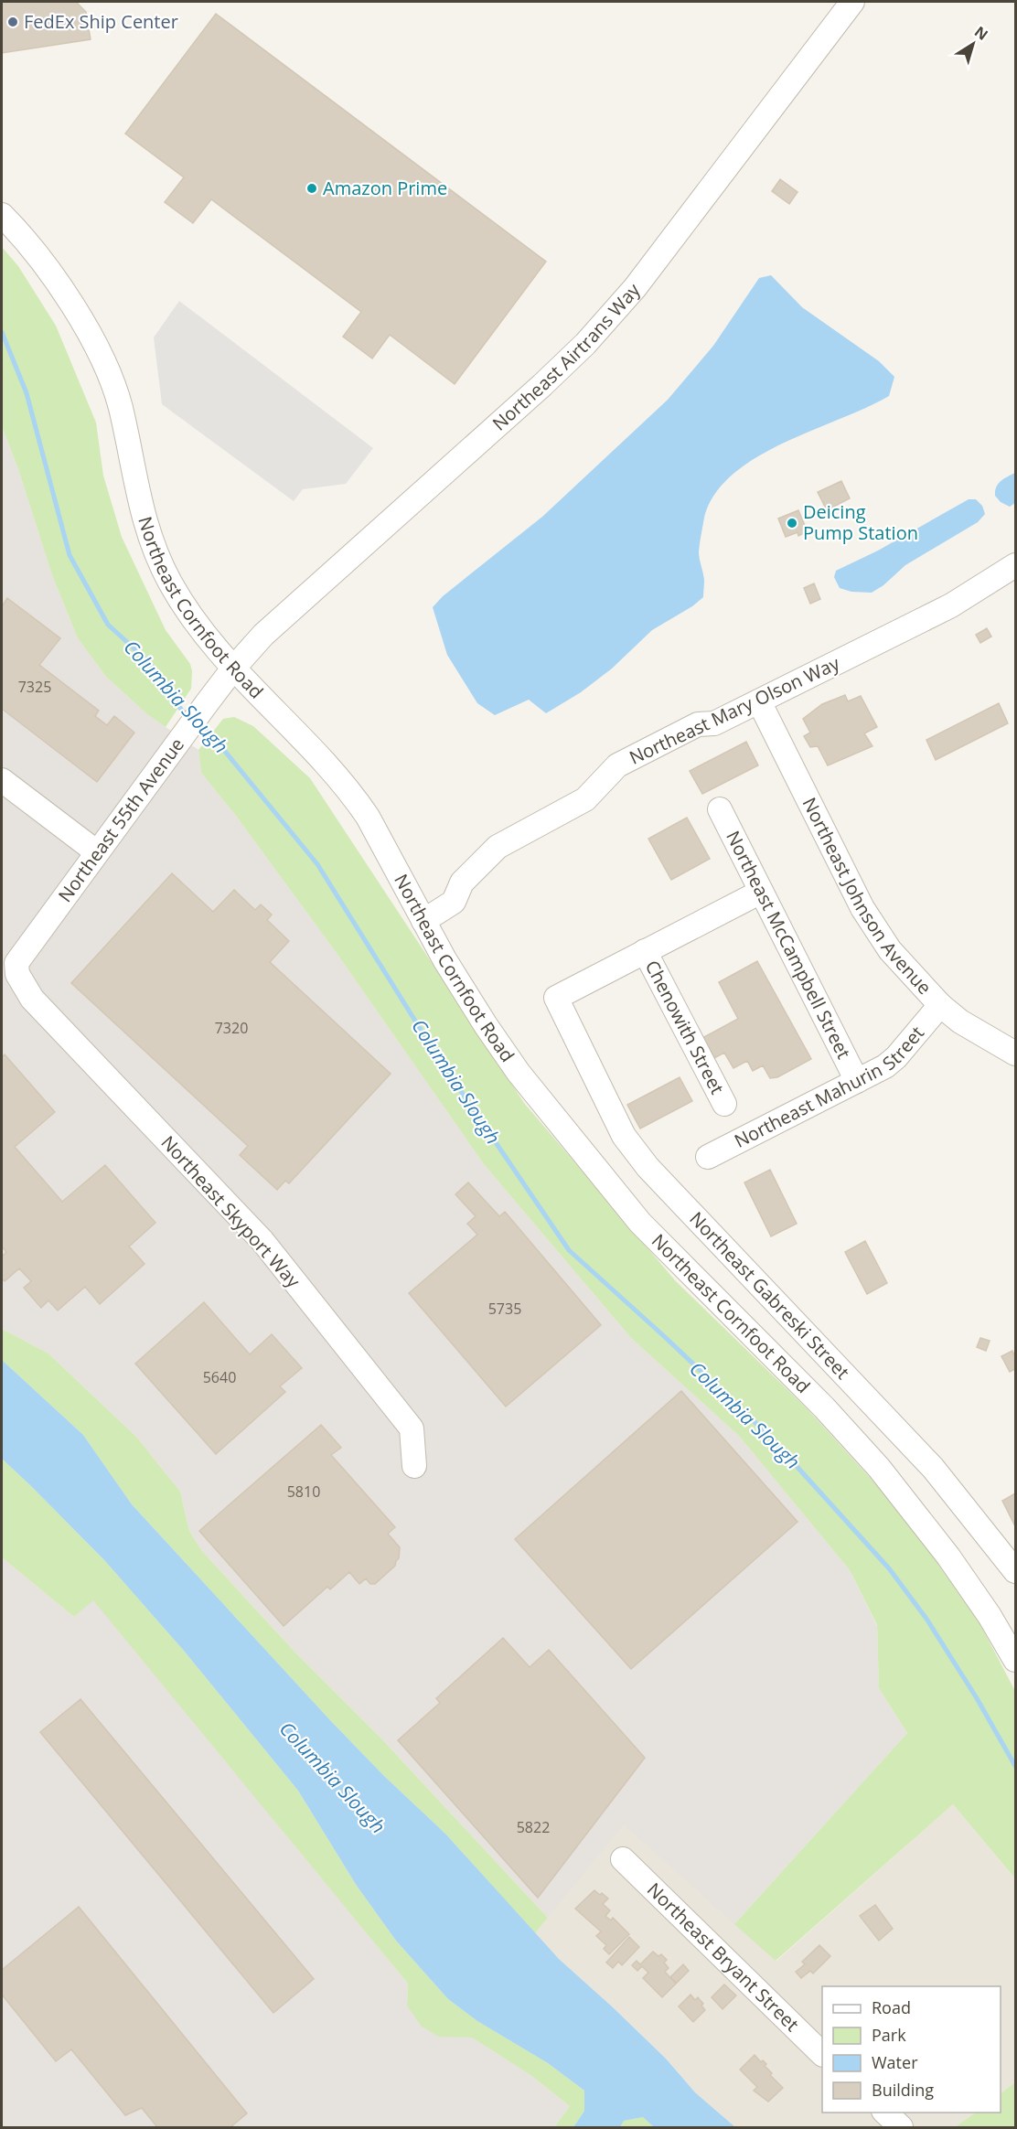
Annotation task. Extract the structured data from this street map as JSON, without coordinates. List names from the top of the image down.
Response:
{
  "streets": {
    "street": [
      "Northeast Airtrans Way",
      "Northeast Cornfoot Road",
      "Northeast Mary Olson Way",
      "Northeast 55th Avenue",
      "Northeast Johnson Avenue",
      "Northeast McCampbell Street",
      "Chenowith Street",
      "Northeast Mahurin Street",
      "Northeast Skyport Way",
      "Northeast Gabreski Street",
      "Northeast Bryant Street"
    ]
  },
  "crossings": [
    ["Northeast Airtrans Way", "Northeast Cornfoot Road"],
    ["Northeast Airtrans Way", "Northeast 55th Avenue"],
    ["Northeast Cornfoot Road", "Northeast Mary Olson Way"],
    ["Northeast Cornfoot Road", "Northeast 55th Avenue"],
    ["Northeast Mary Olson Way", "Northeast Johnson Avenue"],
    ["Northeast 55th Avenue", "Northeast Skyport Way"],
    ["Northeast Johnson Avenue", "Northeast Mahurin Street"],
    ["Northeast McCampbell Street", "Northeast Mahurin Street"],
    ["Chenowith Street", "Northeast Gabreski Street"]
  ],
  "water": ["Columbia Slough"],
  "places": ["FedEx Ship Center", "Amazon Prime", "Deicing Pump Station"],
  "house_numbers": [
    "7325",
    "7320",
    "5735",
    "5640",
    "5810",
    "5822"
  ],
  "legend": [
    "Road",
    "Park",
    "Water",
    "Building"
  ],
  "north": "top right"
}
